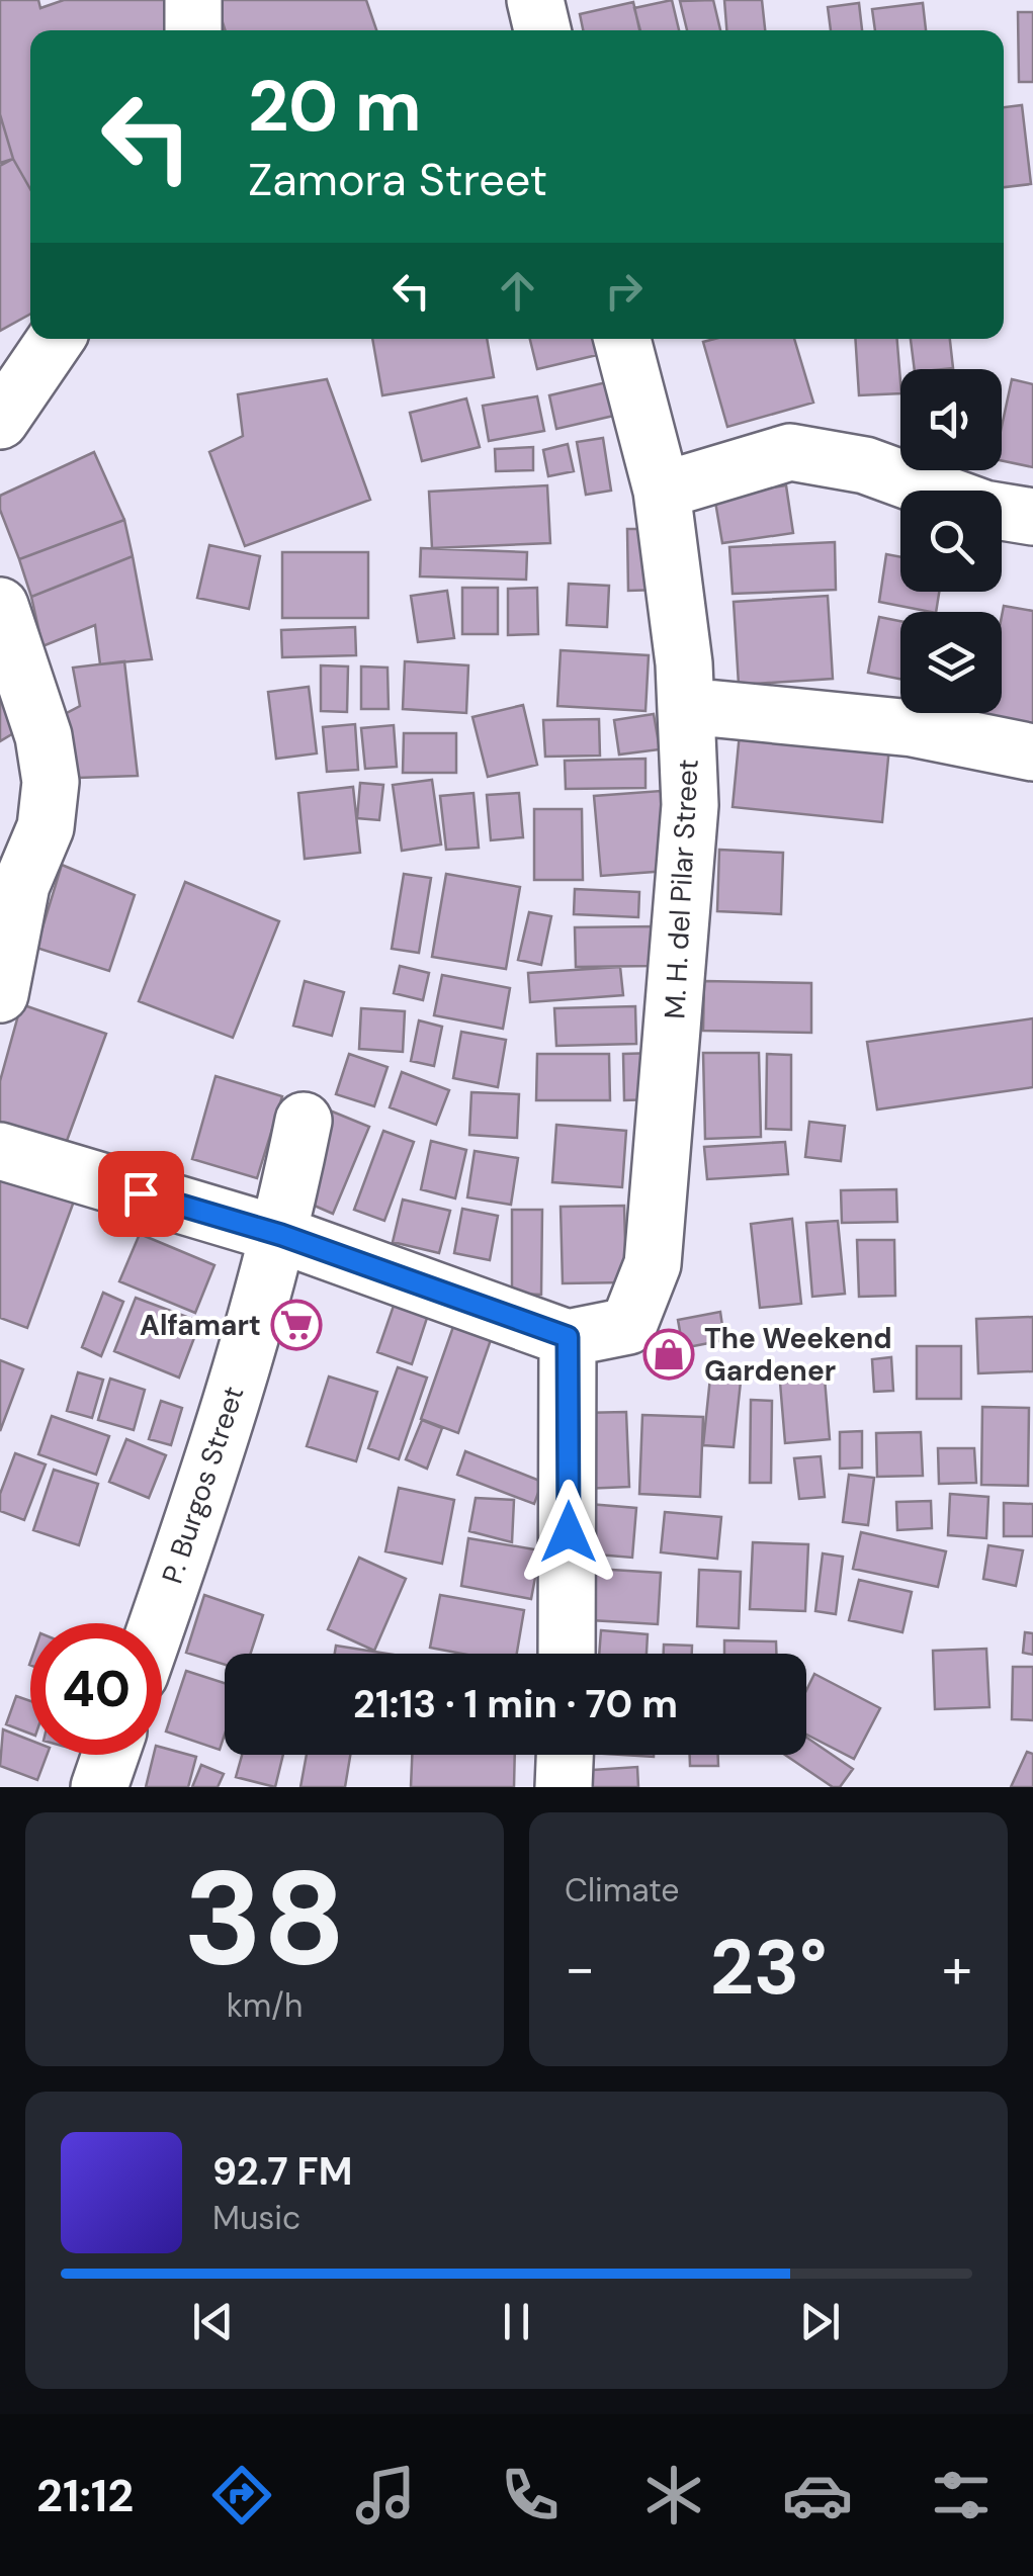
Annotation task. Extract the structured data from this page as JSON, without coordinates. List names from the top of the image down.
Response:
{
  "streets": {
    "street": ["M. H. del Pilar Street", "P. Burgos Street"]
  },
  "places": {
    "supermarket": ["Alfamart"],
    "shop": ["The Weekend Gardener"]
  },
  "page": {
    "turn": ["20 m", "Zamora Street"],
    "limit": "40",
    "trip": "21:13 · 1 min · 70 m",
    "tile": [
      ["38", "km/h"],
      "Climate"
    ],
    "heat": ["−", "23°", "+"],
    "song": ["92.7 FM", "Music"],
    "tabs": "21:12"
  }
}
